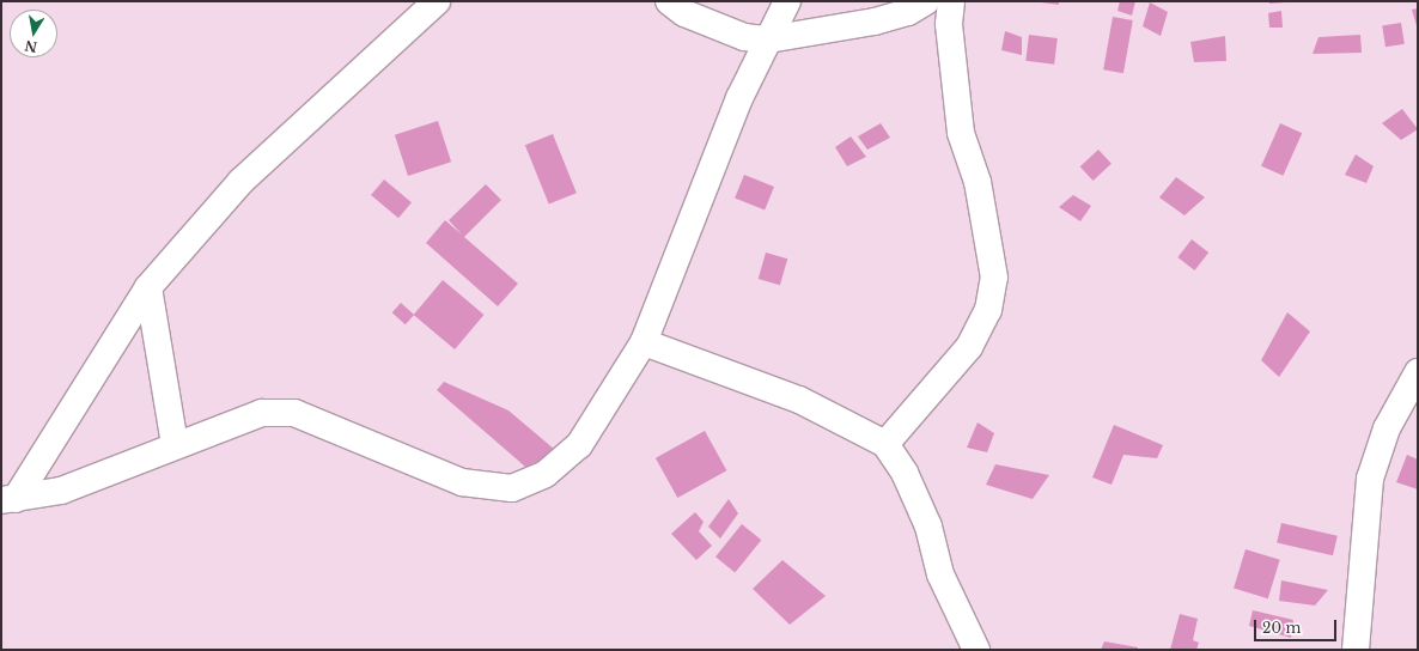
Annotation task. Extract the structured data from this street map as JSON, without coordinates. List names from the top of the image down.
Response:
{
  "scale_bar": "20 m",
  "north": "bottom"
}
